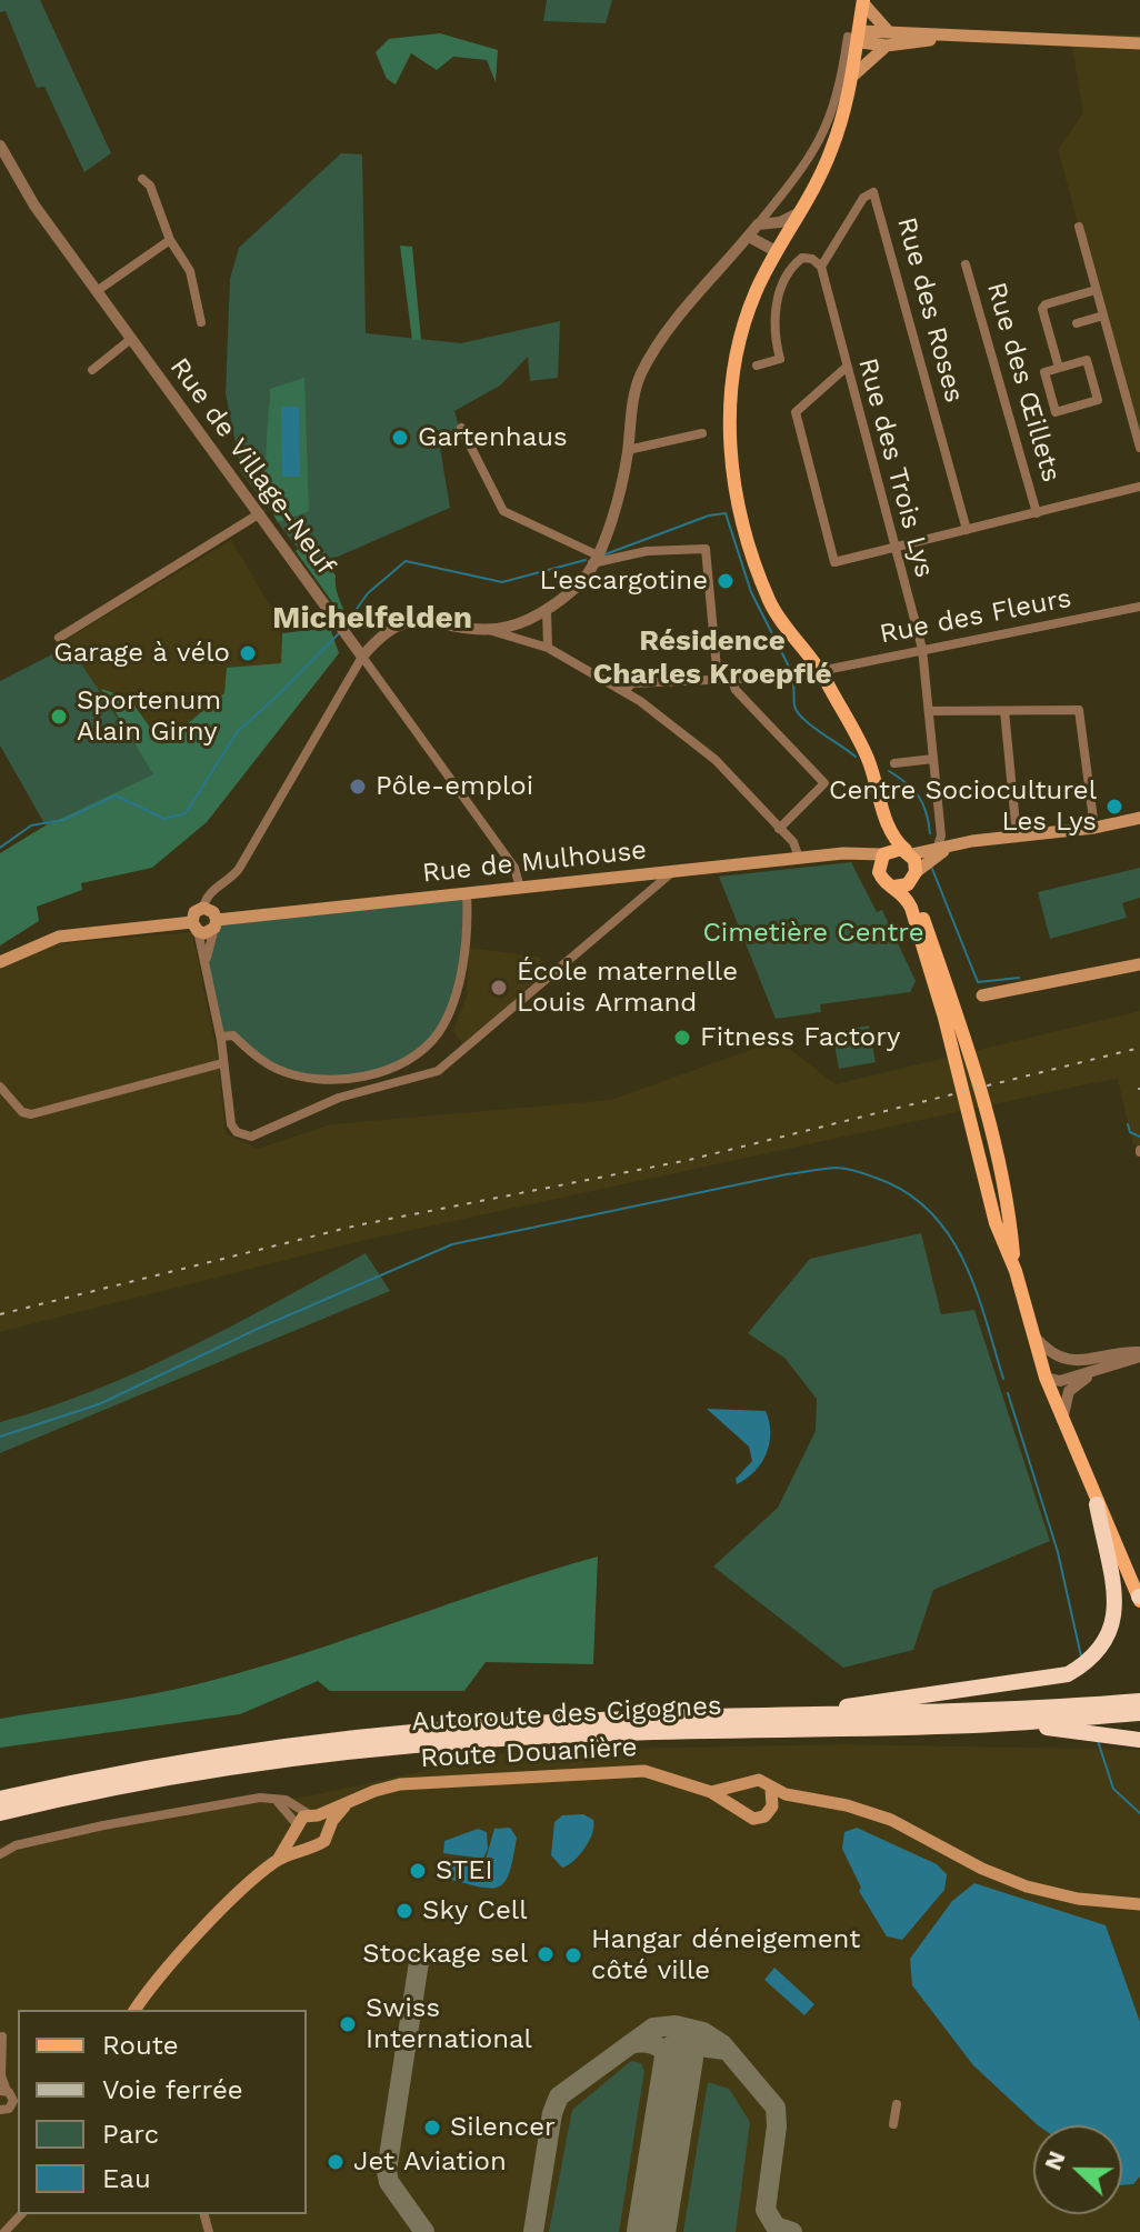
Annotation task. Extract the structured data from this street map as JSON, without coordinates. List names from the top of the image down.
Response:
{
  "streets": {
    "highway": ["Autoroute des Cigognes"],
    "main road": ["Rue de Mulhouse", "Route Douanière"],
    "street": [
      "Rue des Roses",
      "Rue des Œillets",
      "Rue de Village-Neuf",
      "Rue des Trois Lys",
      "Rue des Fleurs"
    ]
  },
  "crossings": [
    ["Rue des Roses", "Rue des Trois Lys"],
    ["Rue de Village-Neuf", "Rue de Mulhouse"],
    ["Rue des Trois Lys", "Rue des Fleurs"]
  ],
  "districts": ["Michelfelden", "Résidence Charles Kroepflé"],
  "parks": ["Cimetière Centre"],
  "places": [
    "Gartenhaus",
    "L'escargotine",
    "Garage à vélo",
    "Sportenum Alain Girny",
    "Pôle-emploi",
    "Centre Socioculturel Les Lys",
    "École maternelle Louis Armand",
    "Fitness Factory",
    "STEI",
    "Sky Cell",
    "Stockage sel",
    "Hangar déneigement côté ville",
    "Swiss International",
    "Silencer",
    "Jet Aviation"
  ],
  "legend": [
    "Route",
    "Voie ferrée",
    "Parc",
    "Eau"
  ],
  "north": "left"
}
